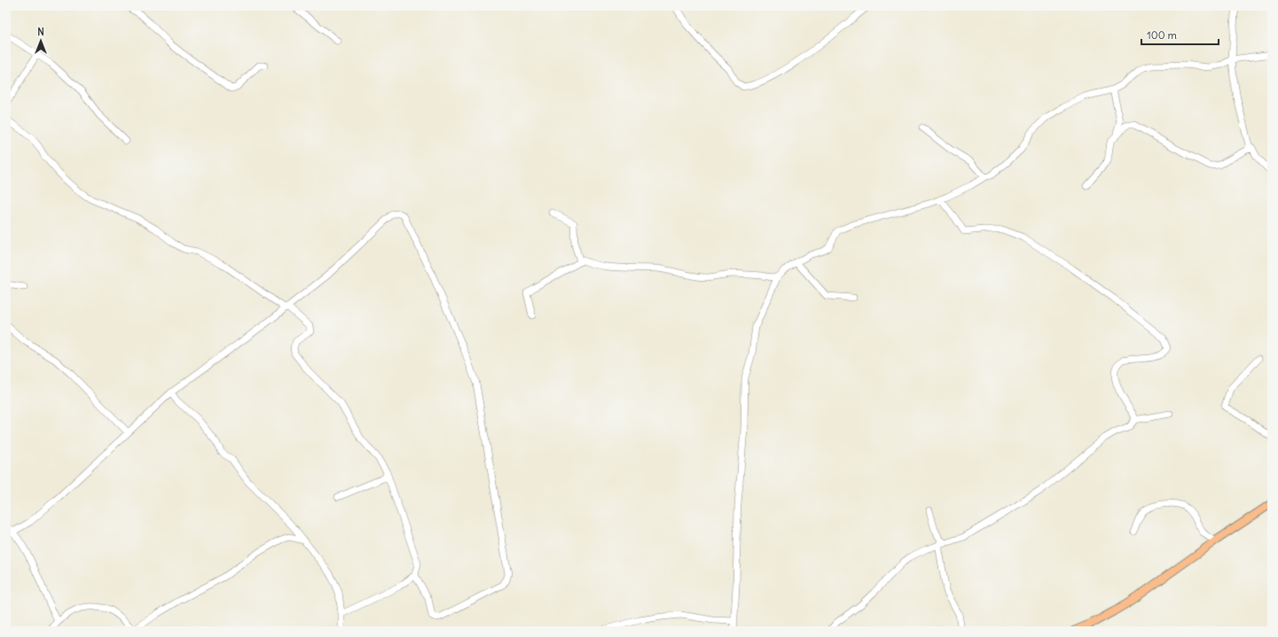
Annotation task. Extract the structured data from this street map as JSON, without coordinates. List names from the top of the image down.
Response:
{
  "scale_bar": "100 m",
  "north": "top"
}
